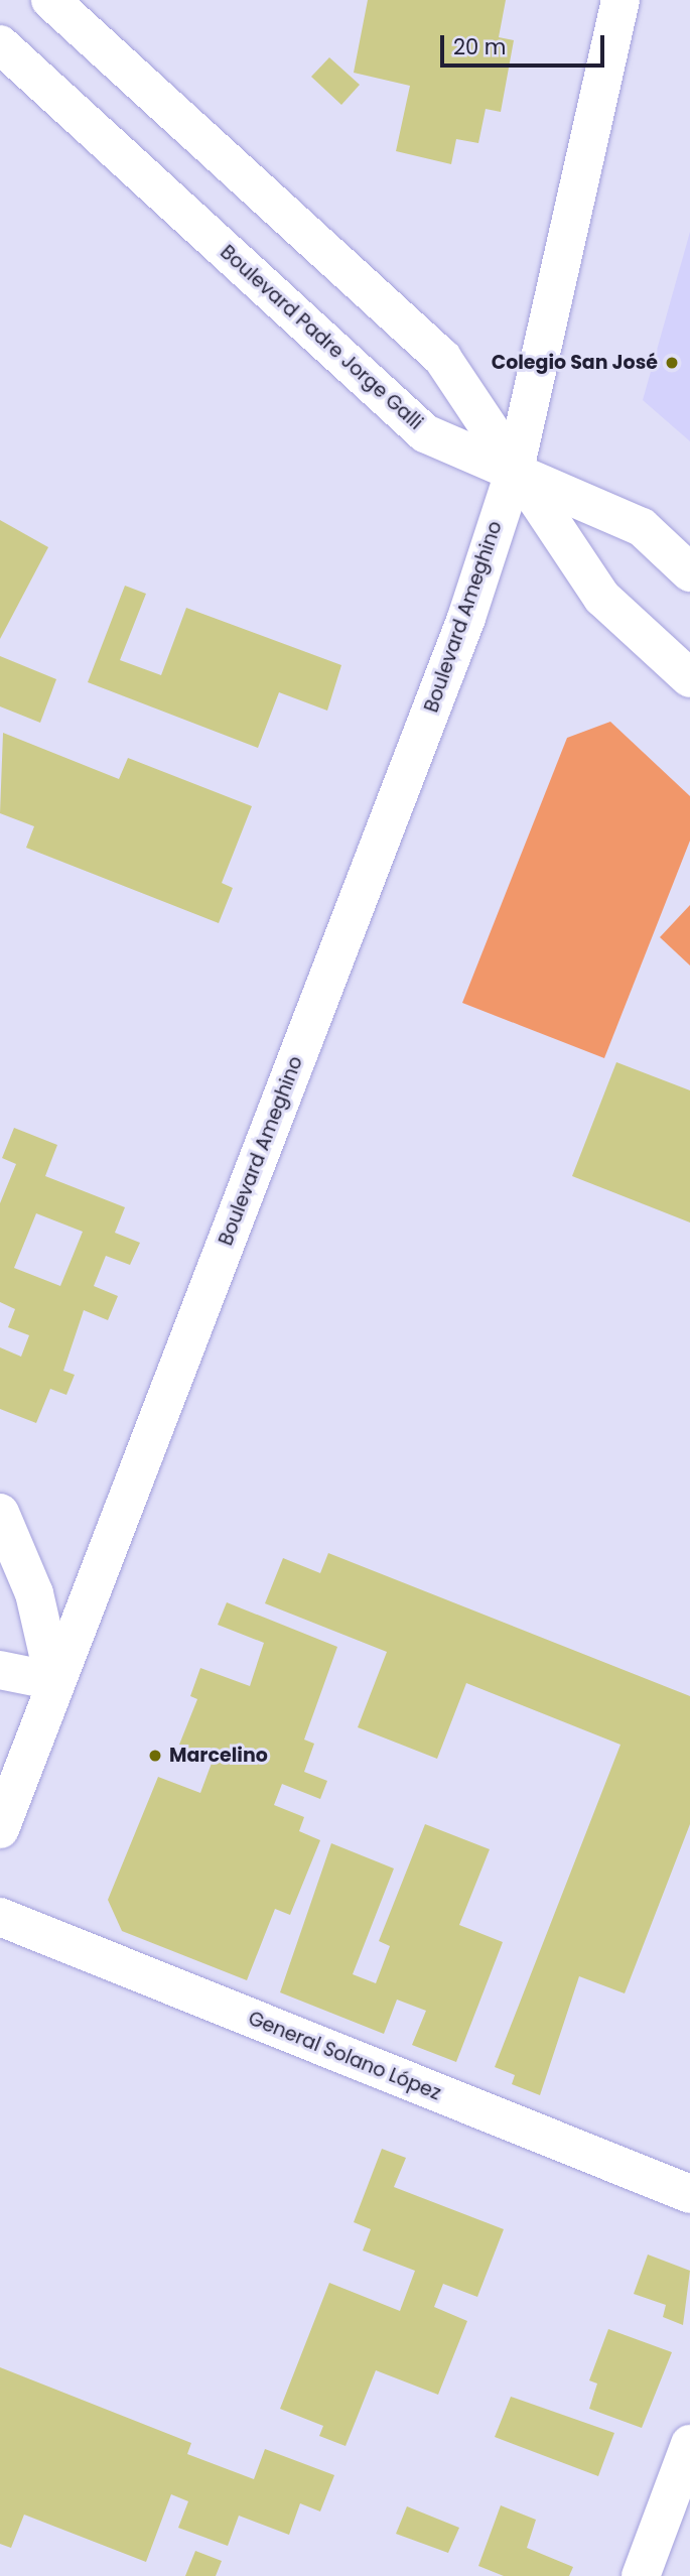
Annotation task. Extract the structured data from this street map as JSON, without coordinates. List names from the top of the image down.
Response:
{
  "streets": {
    "main road": ["Boulevard Padre Jorge Galli", "Boulevard Ameghino", "General Solano López"]
  },
  "crossings": [
    ["Boulevard Padre Jorge Galli", "Boulevard Ameghino"]
  ],
  "places": ["Colegio San José", "Marcelino"],
  "scale_bar": "20 m"
}
